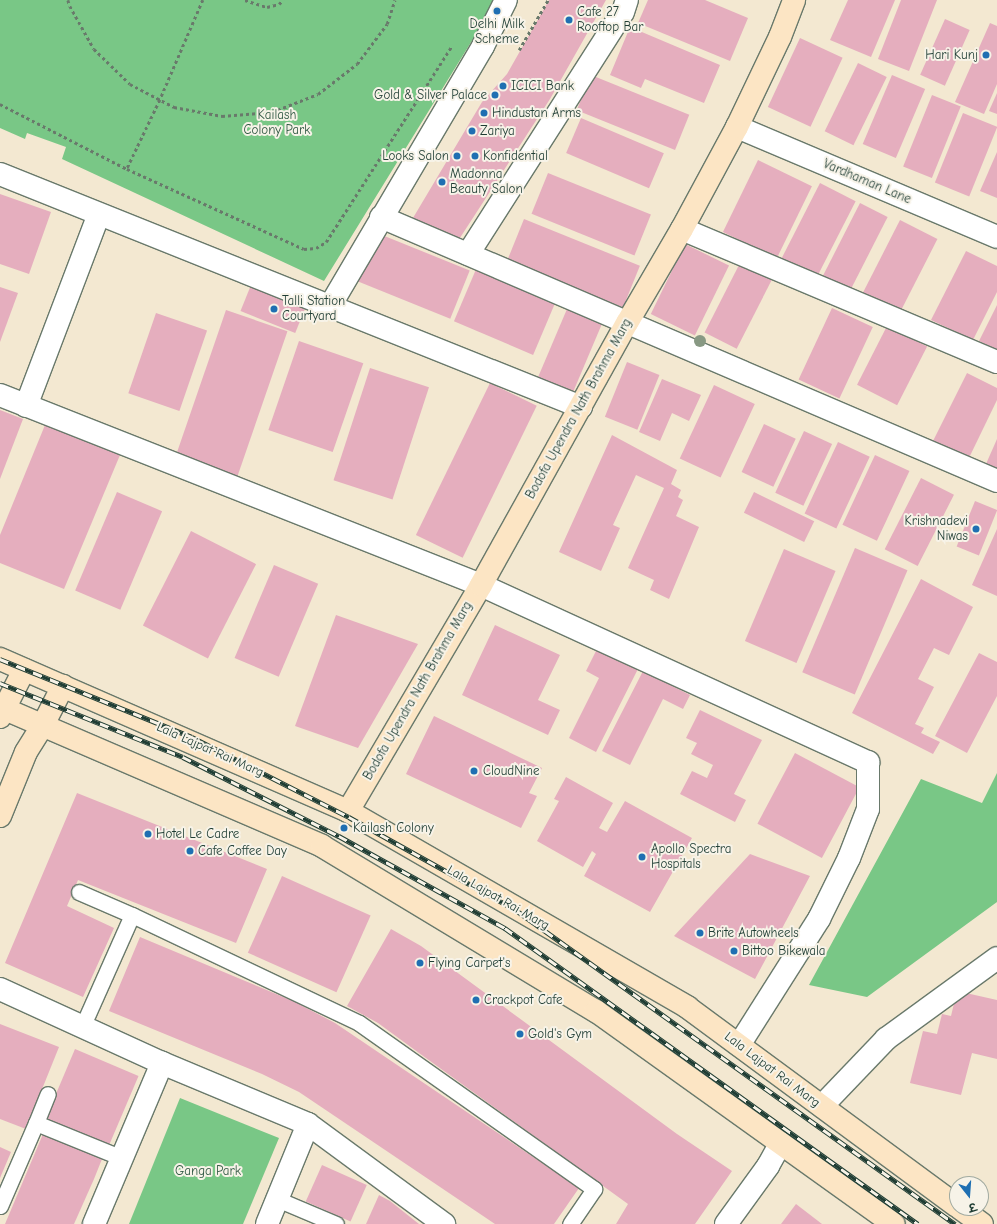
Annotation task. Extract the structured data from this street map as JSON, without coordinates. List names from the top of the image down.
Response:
{
  "streets": {
    "main road": ["Bodofa Upendra Nath Brahma Marg", "Lala Lajpat Rai Marg"],
    "street": ["Vardhaman Lane"]
  },
  "crossings": [
    ["Vardhaman Lane", "Bodofa Upendra Nath Brahma Marg"],
    ["Bodofa Upendra Nath Brahma Marg", "Lala Lajpat Rai Marg"]
  ],
  "parks": ["Kailash Colony Park", "Ganga Park"],
  "places": [
    "Delhi Milk Scheme",
    "Cafe 27 Rooftop Bar",
    "Hari Kunj",
    "ICICI Bank",
    "Gold & Silver Palace",
    "Hindustan Arms",
    "Zariya",
    "Looks Salon",
    "Konfidential",
    "Madonna Beauty Salon",
    "Talli Station Courtyard",
    "Krishnadevi Niwas",
    "CloudNine",
    "Kailash Colony",
    "Hotel Le Cadre",
    "Cafe Coffee Day",
    "Apollo Spectra Hospitals",
    "Brite Autowheels",
    "Bittoo Bikewala",
    "Flying Carpet's",
    "Crackpot Cafe",
    "Gold's Gym"
  ],
  "north": "bottom"
}
